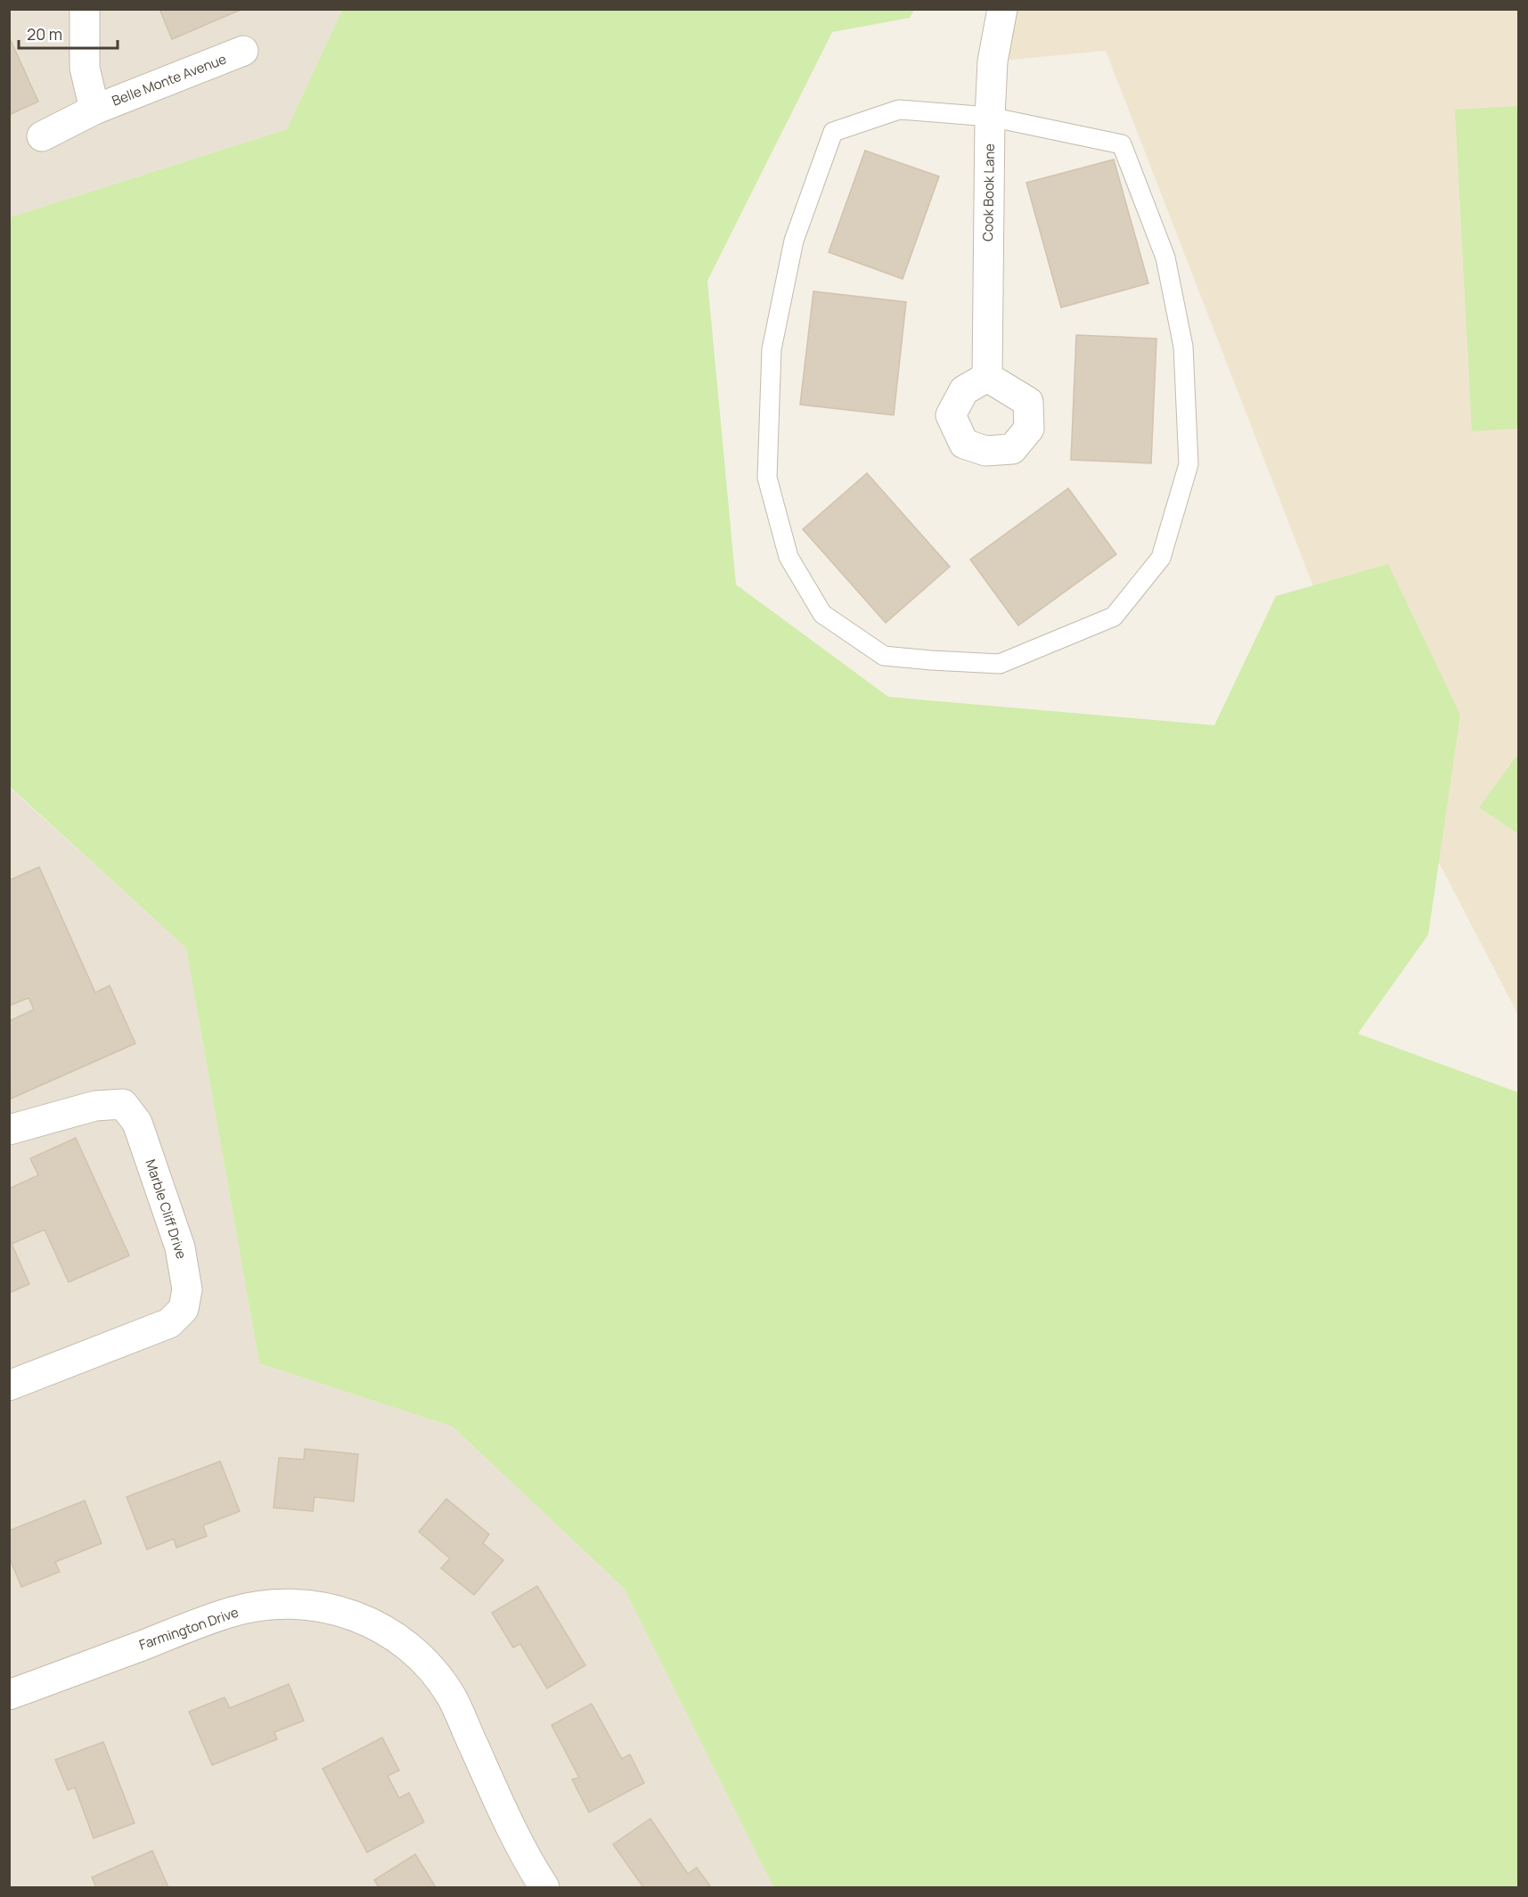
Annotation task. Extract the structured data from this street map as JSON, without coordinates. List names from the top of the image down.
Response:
{
  "streets": {
    "street": [
      "Belle Monte Avenue",
      "Cook Book Lane",
      "Marble Cliff Drive",
      "Farmington Drive"
    ]
  },
  "scale_bar": "20 m"
}
